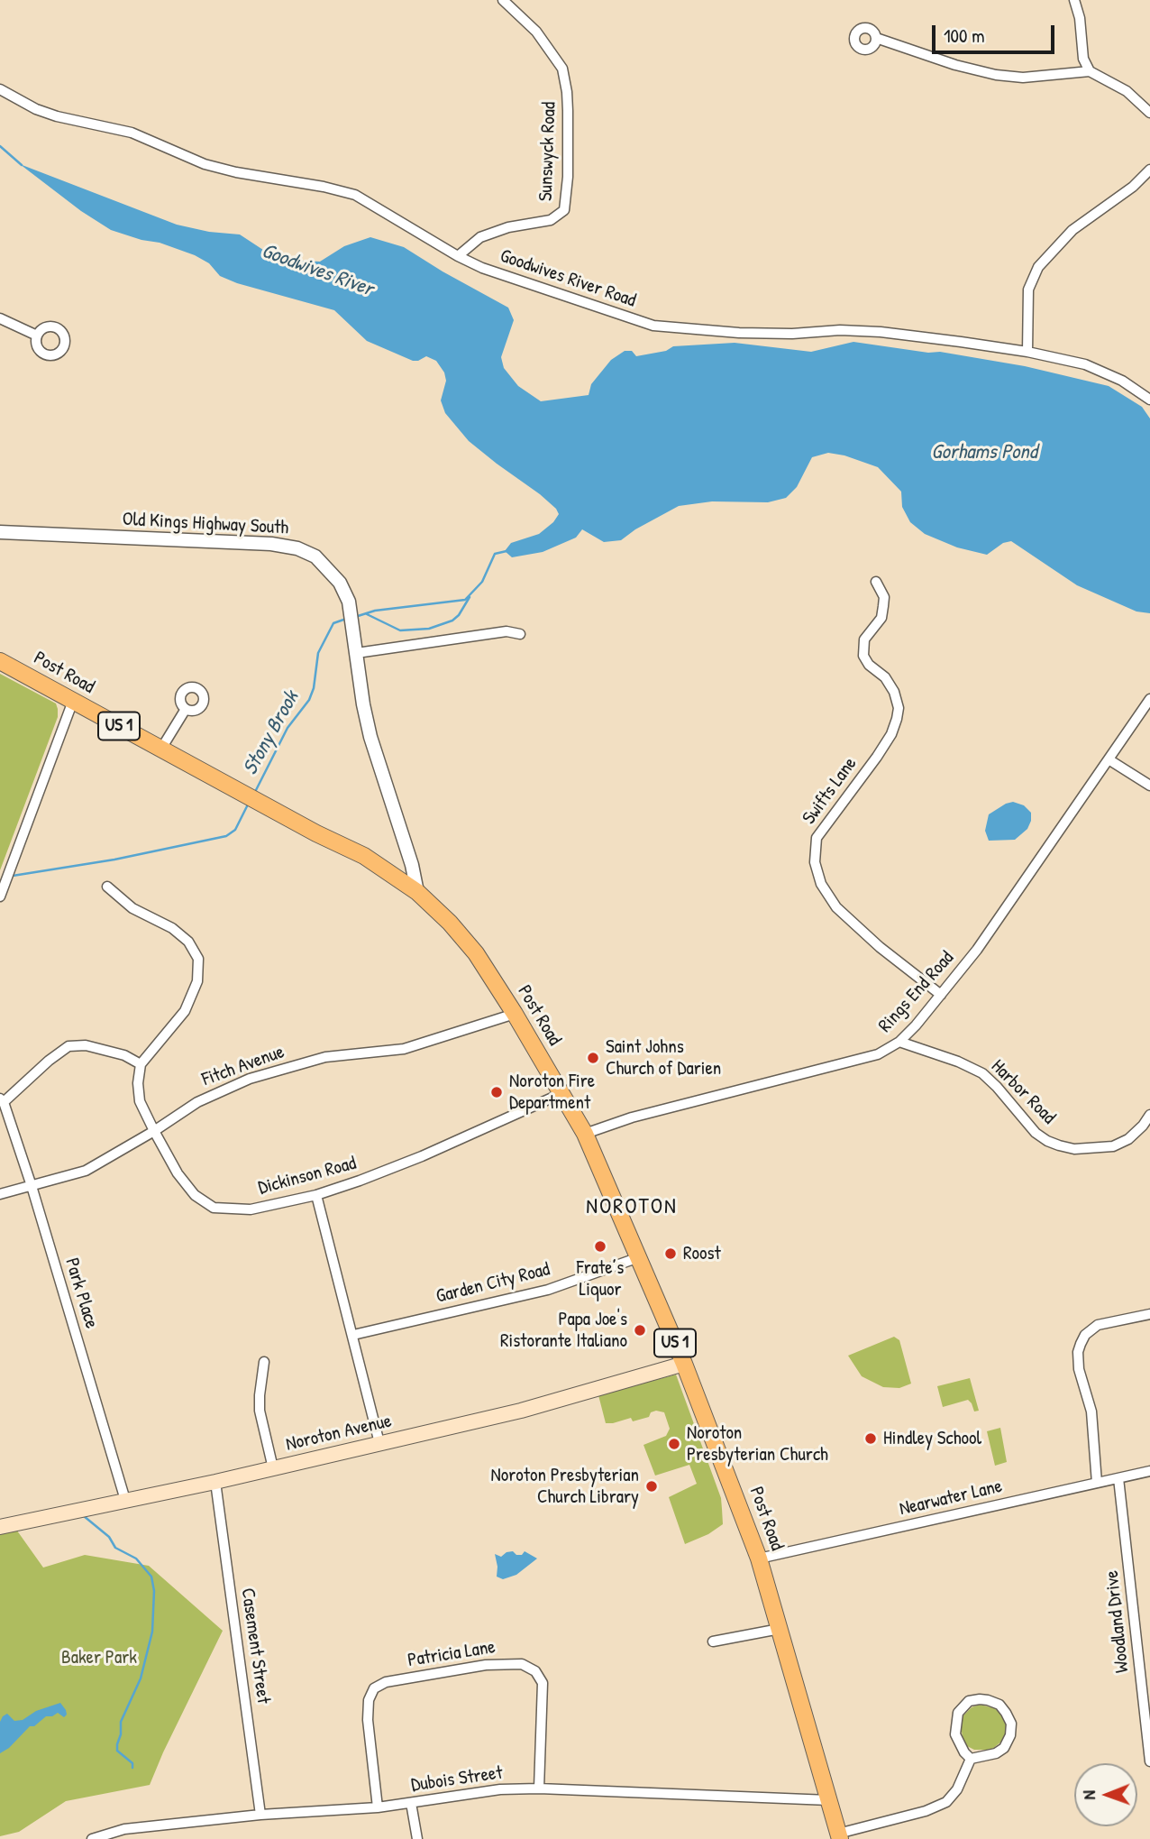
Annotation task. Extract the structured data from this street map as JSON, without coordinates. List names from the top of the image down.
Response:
{
  "streets": {
    "main road": ["Post Road", "US 1", "Noroton Avenue"],
    "street": [
      "Sunswyck Road",
      "Goodwives River Road",
      "Old Kings Highway South",
      "Swifts Lane",
      "Rings End Road",
      "Fitch Avenue",
      "Harbor Road",
      "Dickinson Road",
      "Garden City Road",
      "Park Place",
      "Nearwater Lane",
      "Woodland Drive",
      "Casement Street",
      "Patricia Lane",
      "Dubois Street"
    ]
  },
  "crossings": [
    ["Sunswyck Road", "Goodwives River Road"],
    ["Old Kings Highway South", "Post Road"],
    ["Post Road", "Rings End Road"],
    ["Post Road", "Fitch Avenue"],
    ["Post Road", "Dickinson Road"],
    ["Post Road", "Garden City Road"],
    ["Post Road", "Noroton Avenue"],
    ["Post Road", "Nearwater Lane"],
    ["Post Road", "Dubois Street"],
    ["Swifts Lane", "Rings End Road"],
    ["Rings End Road", "Harbor Road"],
    ["Fitch Avenue", "Dickinson Road"],
    ["Fitch Avenue", "Park Place"],
    ["Park Place", "Noroton Avenue"],
    ["Noroton Avenue", "Casement Street"],
    ["Nearwater Lane", "Woodland Drive"],
    ["Casement Street", "Dubois Street"],
    ["Patricia Lane", "Dubois Street"]
  ],
  "districts": ["NOROTON"],
  "water": ["Goodwives River", "Gorhams Pond", "Stony Brook"],
  "parks": ["Baker Park"],
  "places": [
    "Saint Johns Church of Darien",
    "Noroton Fire Department",
    "Frate’s Liquor",
    "Roost",
    "Papa Joe's Ristorante Italiano",
    "Hindley School",
    "Noroton Presbyterian Church",
    "Noroton Presbyterian Church Library"
  ],
  "scale_bar": "100 m",
  "north": "left"
}
